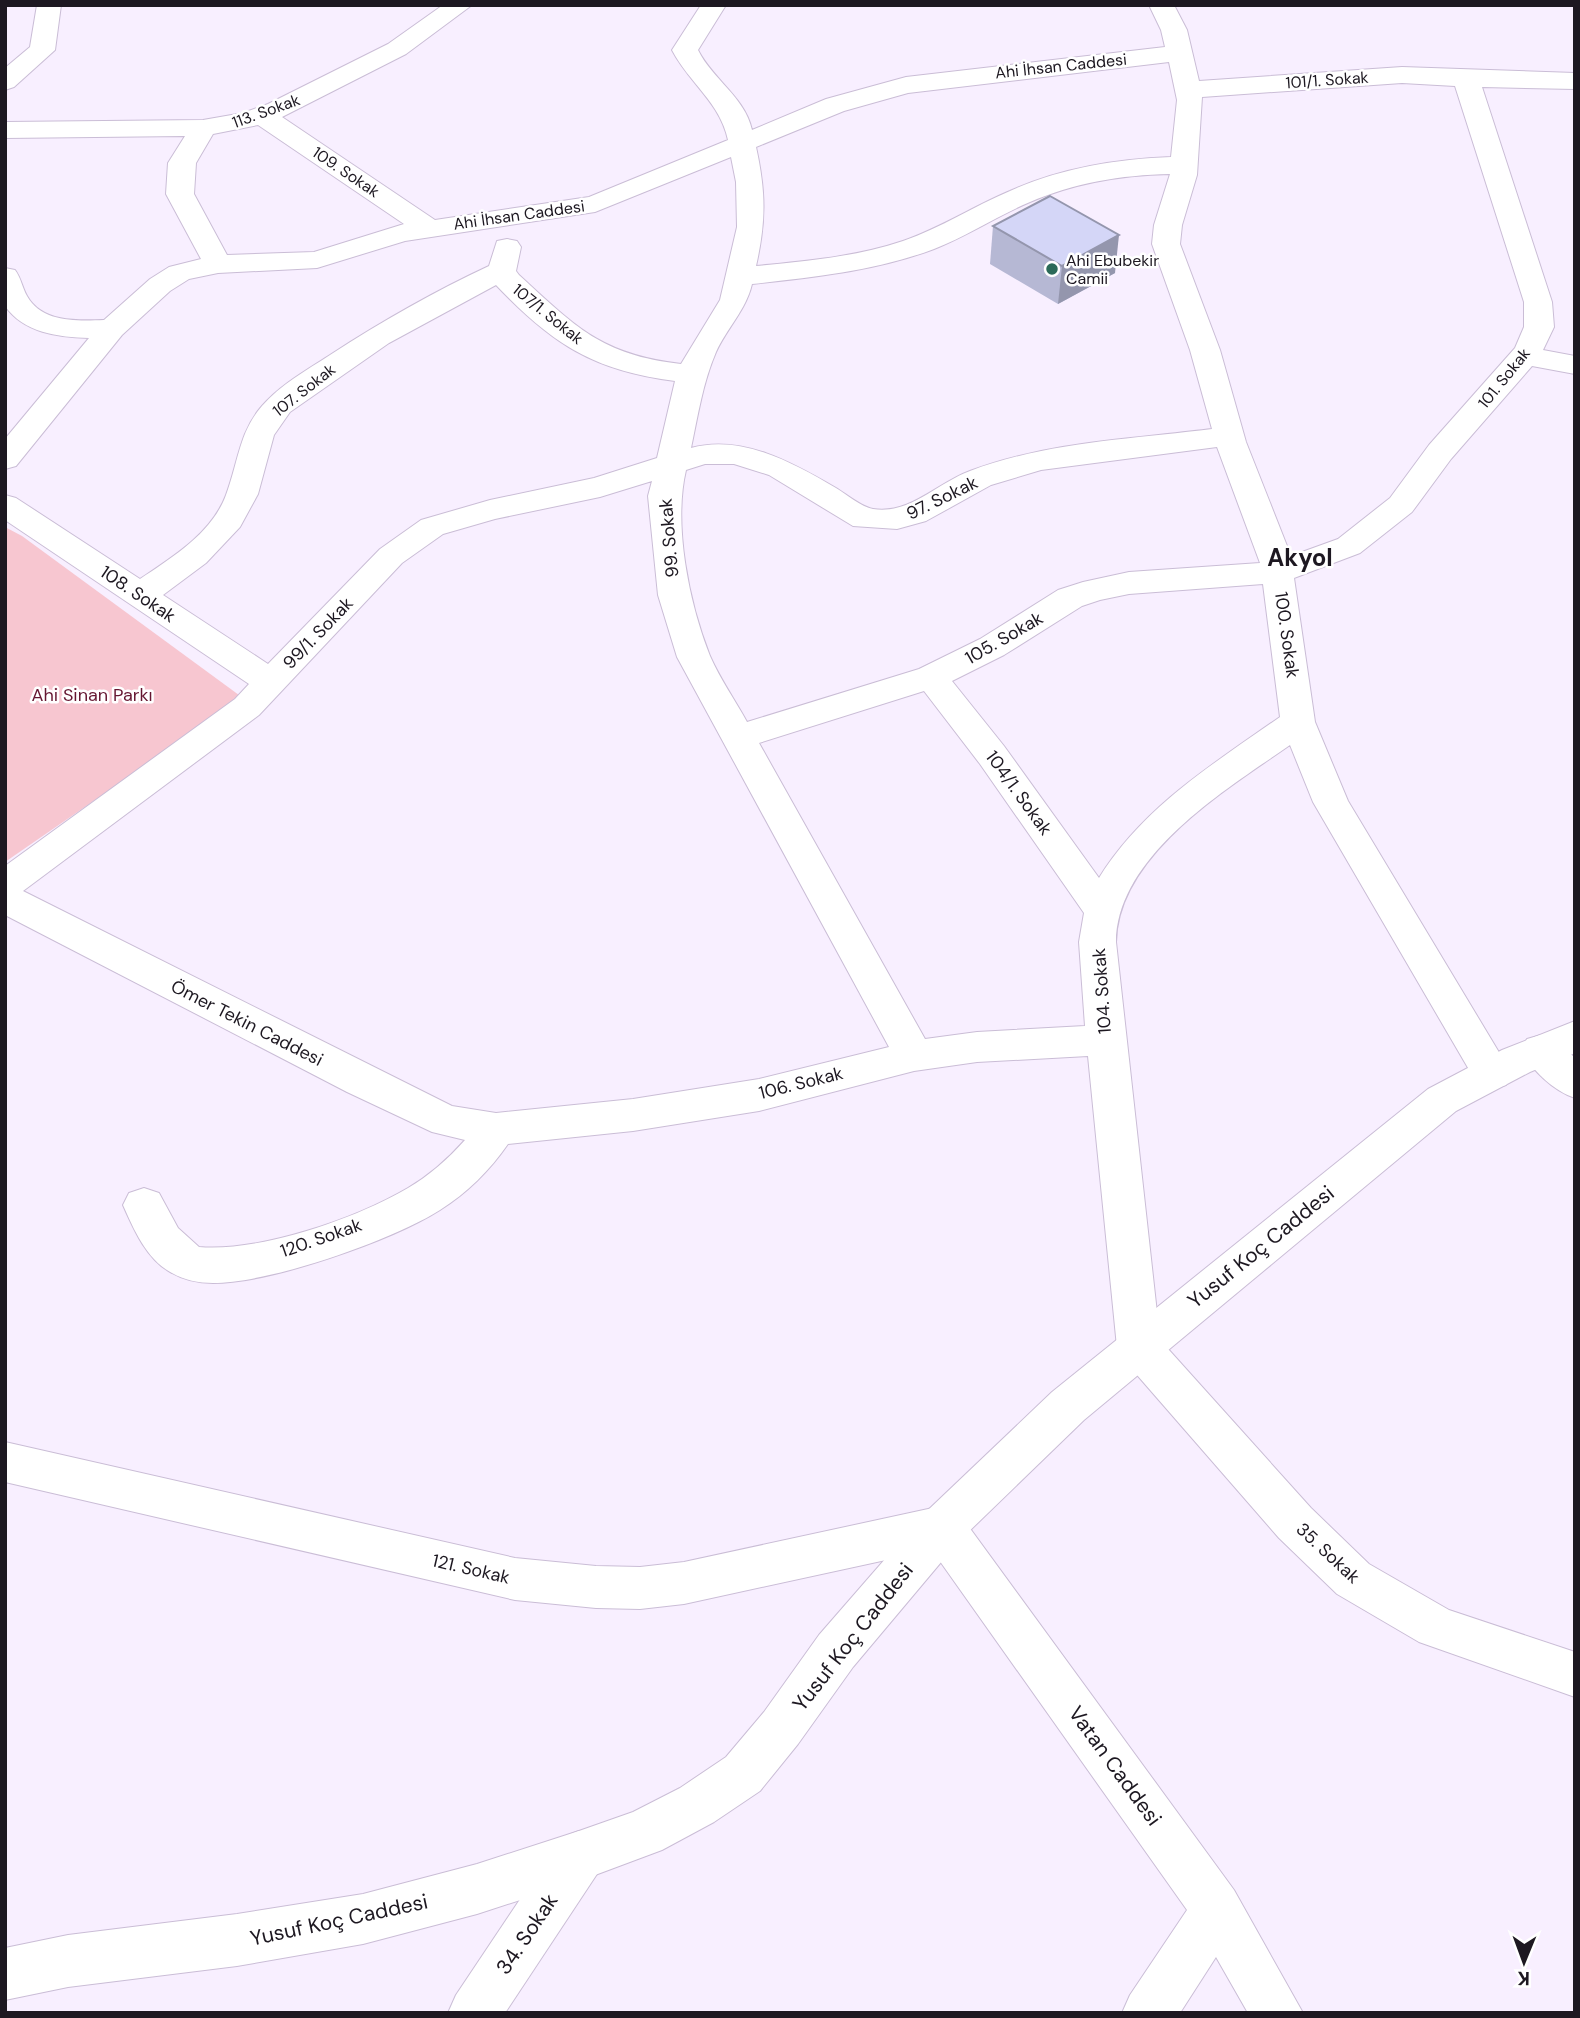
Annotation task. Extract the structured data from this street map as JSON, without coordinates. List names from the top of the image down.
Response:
{
  "streets": {
    "street": [
      "Ahi İhsan Caddesi",
      "101/1. Sokak",
      "113. Sokak",
      "109. Sokak",
      "107/1. Sokak",
      "101. Sokak",
      "107. Sokak",
      "97. Sokak",
      "99. Sokak",
      "108. Sokak",
      "99/1. Sokak",
      "100. Sokak",
      "105. Sokak",
      "104/1. Sokak",
      "104. Sokak",
      "Ömer Tekin Caddesi",
      "106. Sokak",
      "120. Sokak",
      "Yusuf Koç Caddesi",
      "35. Sokak",
      "121. Sokak",
      "Vatan Caddesi",
      "34. Sokak"
    ]
  },
  "crossings": [
    ["Ahi İhsan Caddesi", "109. Sokak"],
    ["Ahi İhsan Caddesi", "107/1. Sokak"],
    ["Ahi İhsan Caddesi", "99. Sokak"],
    ["Ahi İhsan Caddesi", "100. Sokak"],
    ["101/1. Sokak", "101. Sokak"],
    ["101/1. Sokak", "100. Sokak"],
    ["113. Sokak", "109. Sokak"],
    ["107/1. Sokak", "107. Sokak"],
    ["107/1. Sokak", "99. Sokak"],
    ["101. Sokak", "100. Sokak"],
    ["101. Sokak", "105. Sokak"],
    ["107. Sokak", "108. Sokak"],
    ["97. Sokak", "99. Sokak"],
    ["97. Sokak", "99/1. Sokak"],
    ["97. Sokak", "100. Sokak"],
    ["99. Sokak", "99/1. Sokak"],
    ["99. Sokak", "105. Sokak"],
    ["99. Sokak", "106. Sokak"],
    ["108. Sokak", "99/1. Sokak"],
    ["100. Sokak", "105. Sokak"],
    ["100. Sokak", "104. Sokak"],
    ["100. Sokak", "Yusuf Koç Caddesi"],
    ["105. Sokak", "104/1. Sokak"],
    ["104/1. Sokak", "104. Sokak"],
    ["104. Sokak", "106. Sokak"],
    ["104. Sokak", "Yusuf Koç Caddesi"],
    ["104. Sokak", "35. Sokak"],
    ["Ömer Tekin Caddesi", "106. Sokak"],
    ["Ömer Tekin Caddesi", "120. Sokak"],
    ["106. Sokak", "120. Sokak"],
    ["Yusuf Koç Caddesi", "35. Sokak"],
    ["Yusuf Koç Caddesi", "121. Sokak"],
    ["Yusuf Koç Caddesi", "Vatan Caddesi"],
    ["Yusuf Koç Caddesi", "34. Sokak"],
    ["121. Sokak", "Vatan Caddesi"]
  ],
  "districts": ["Akyol"],
  "parks": ["Ahi Sinan Parkı"],
  "places": ["Ahi Ebubekir Camii"],
  "north": "bottom"
}
